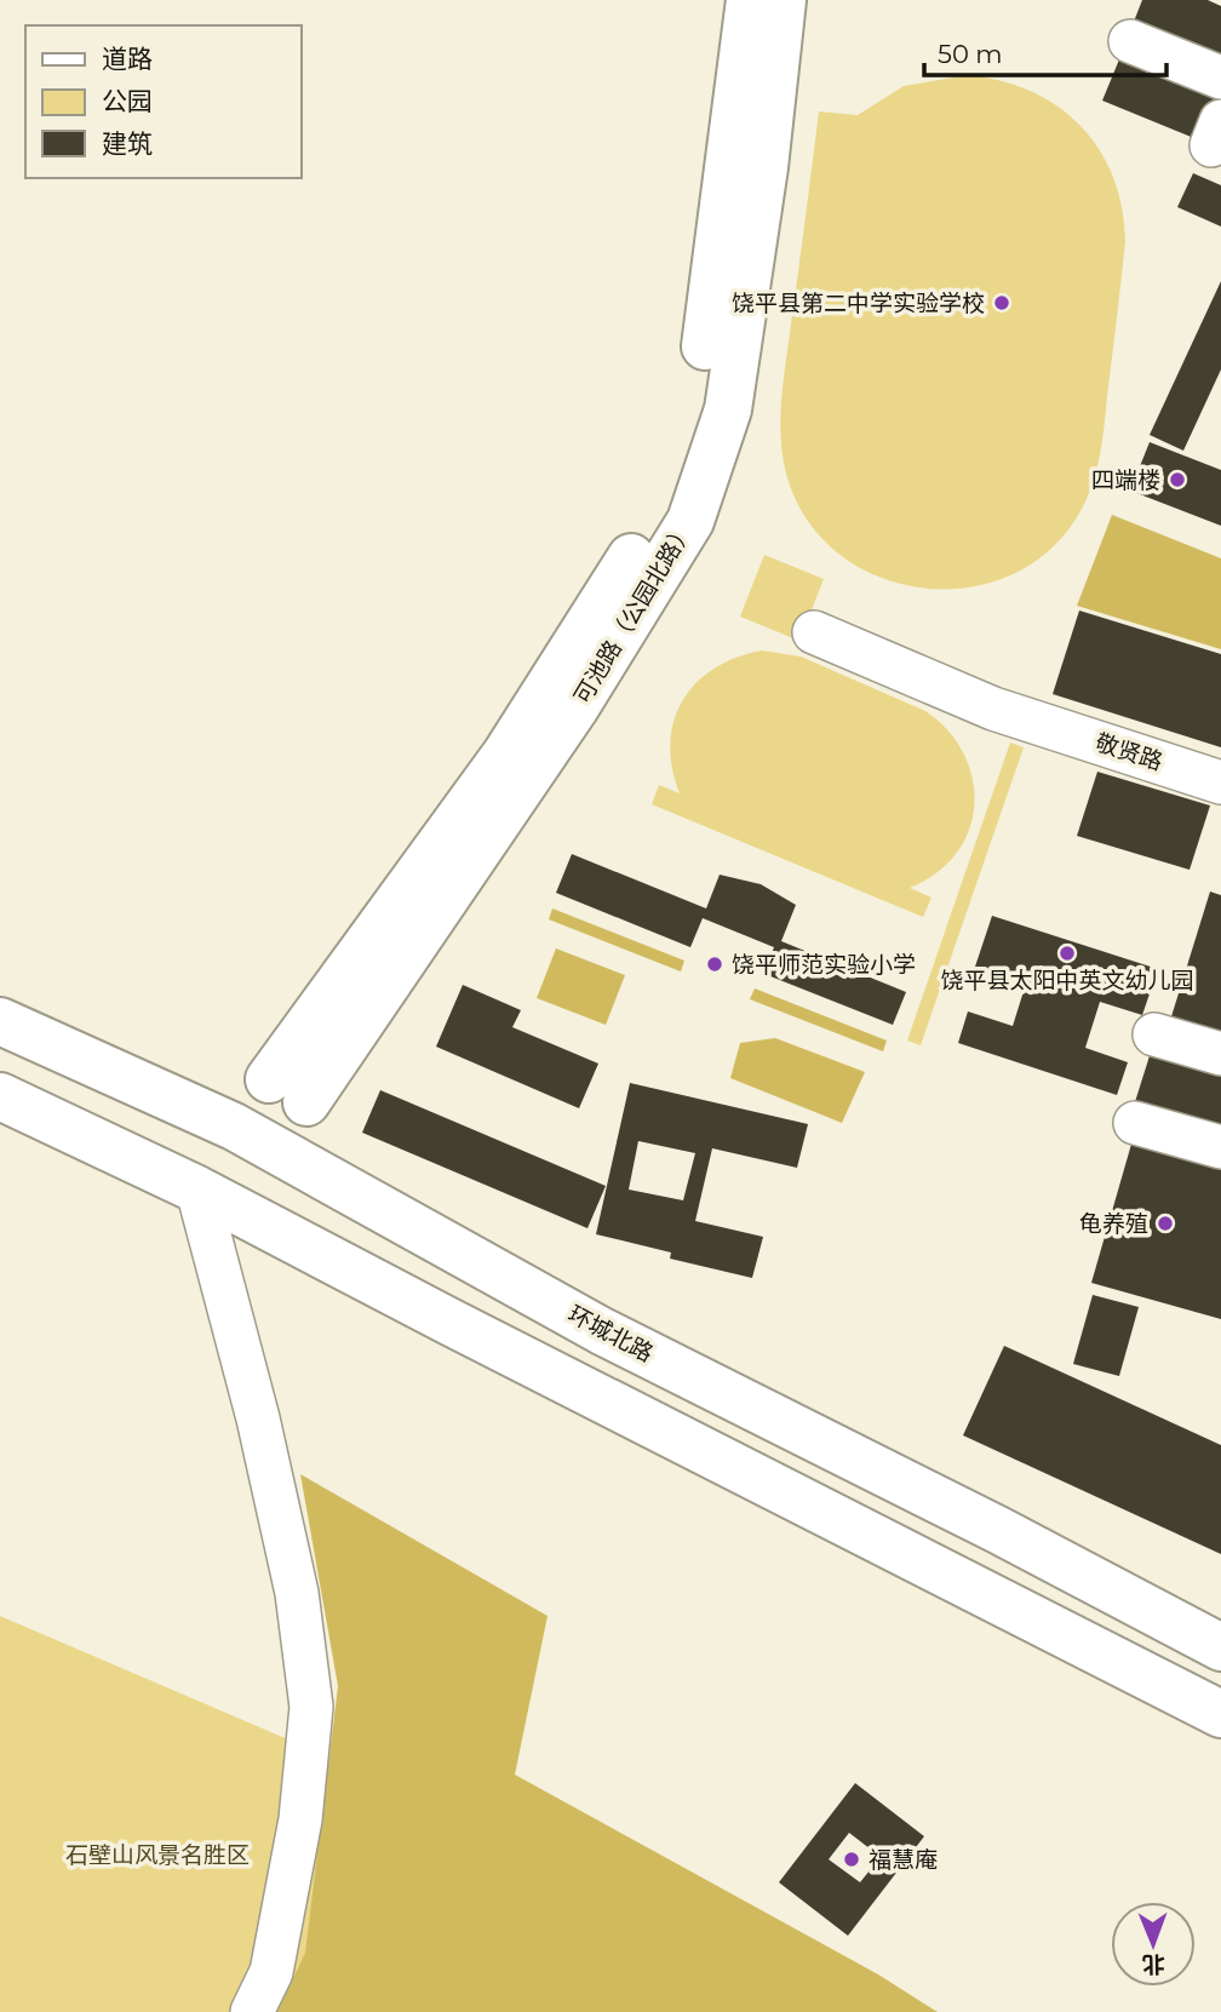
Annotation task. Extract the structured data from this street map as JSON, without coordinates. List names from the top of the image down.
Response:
{
  "streets": {
    "main road": ["可池路（公园北路）", "环城北路"],
    "street": ["敬贤路"]
  },
  "parks": ["石壁山风景名胜区"],
  "places": [
    "饶平县第二中学实验学校",
    "四端楼",
    "饶平县太阳中英文幼儿园",
    "饶平师范实验小学",
    "龟养殖",
    "福慧庵"
  ],
  "legend": ["道路", "公园", "建筑"],
  "scale_bar": "50 m",
  "north": "bottom"
}
